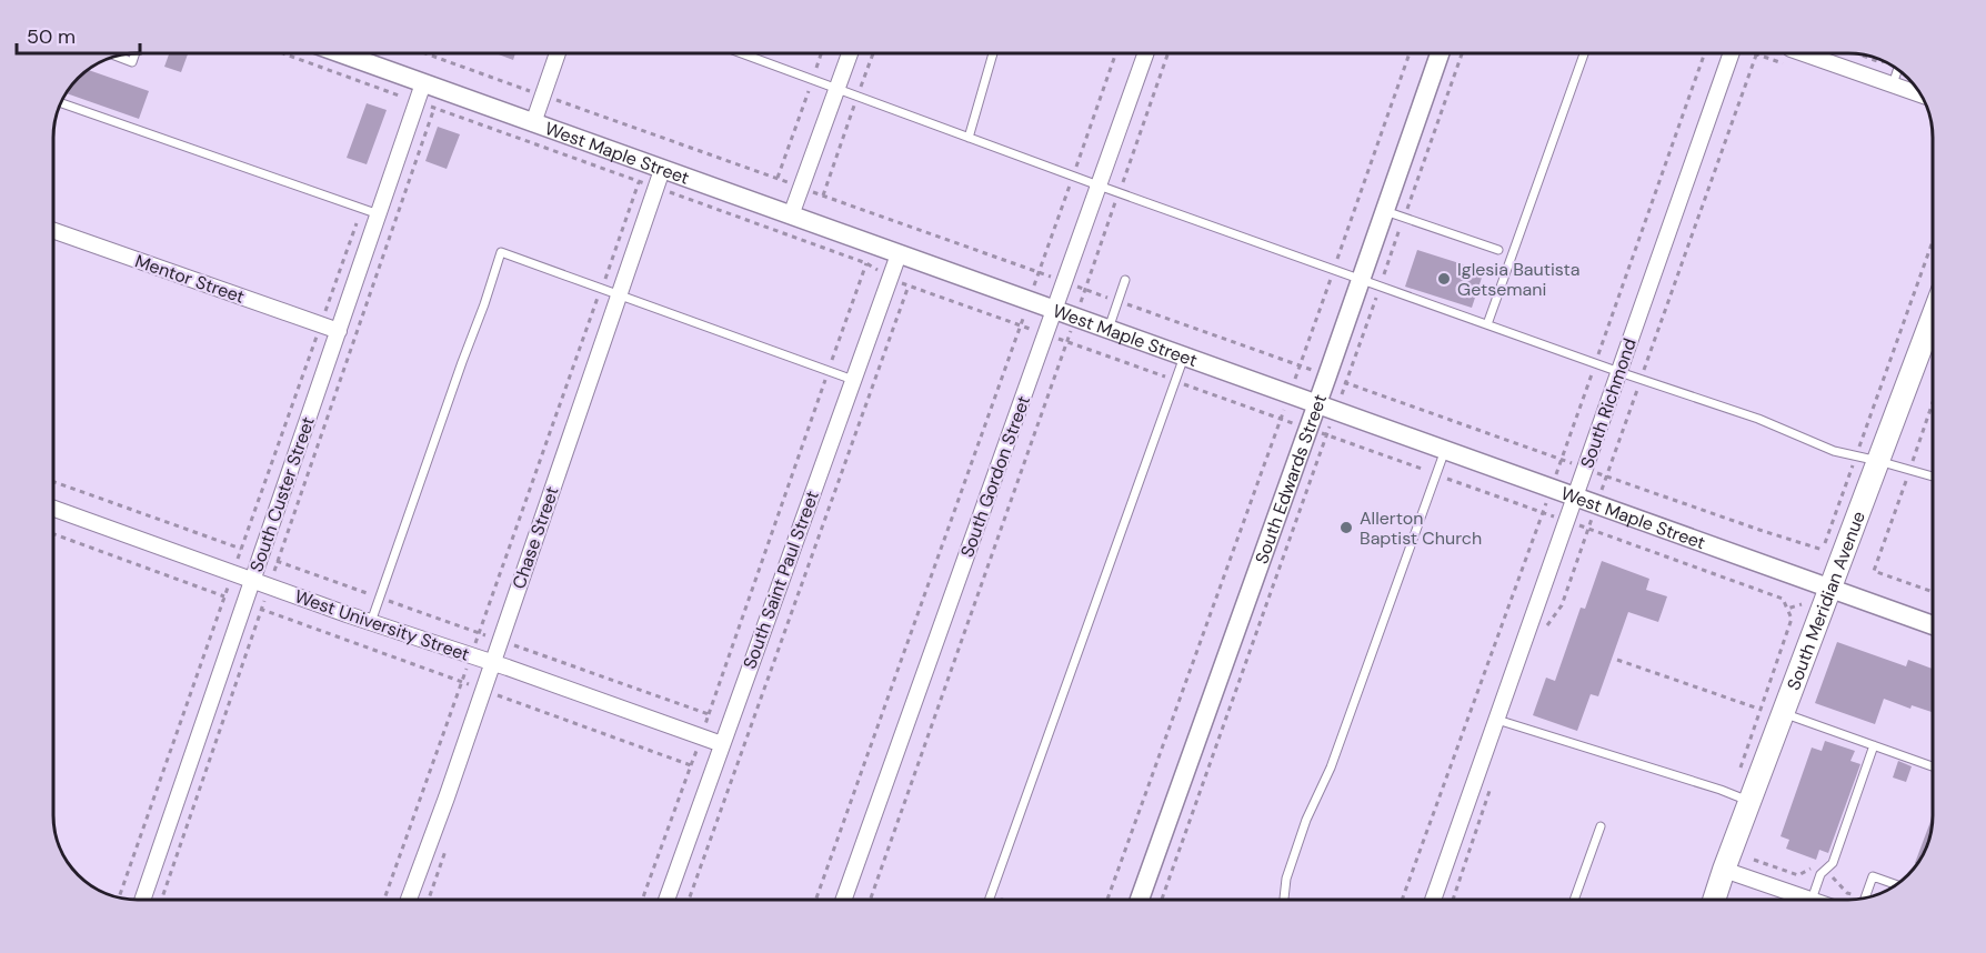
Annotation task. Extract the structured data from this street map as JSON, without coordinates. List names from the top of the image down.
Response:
{
  "streets": {
    "main road": ["South Meridian Avenue"],
    "street": [
      "West Maple Street",
      "Mentor Street",
      "South Richmond",
      "South Gordon Street",
      "South Edwards Street",
      "South Custer Street",
      "Chase Street",
      "South Saint Paul Street",
      "West University Street"
    ]
  },
  "crossings": [
    ["West Maple Street", "South Richmond"],
    ["West Maple Street", "South Gordon Street"],
    ["West Maple Street", "South Edwards Street"],
    ["West Maple Street", "South Custer Street"],
    ["West Maple Street", "Chase Street"],
    ["West Maple Street", "South Saint Paul Street"],
    ["West Maple Street", "South Meridian Avenue"],
    ["Mentor Street", "South Custer Street"],
    ["South Custer Street", "West University Street"],
    ["Chase Street", "West University Street"],
    ["South Saint Paul Street", "West University Street"]
  ],
  "places": ["Iglesia Bautista Getsemani", "Allerton Baptist Church"],
  "scale_bar": "50 m"
}
